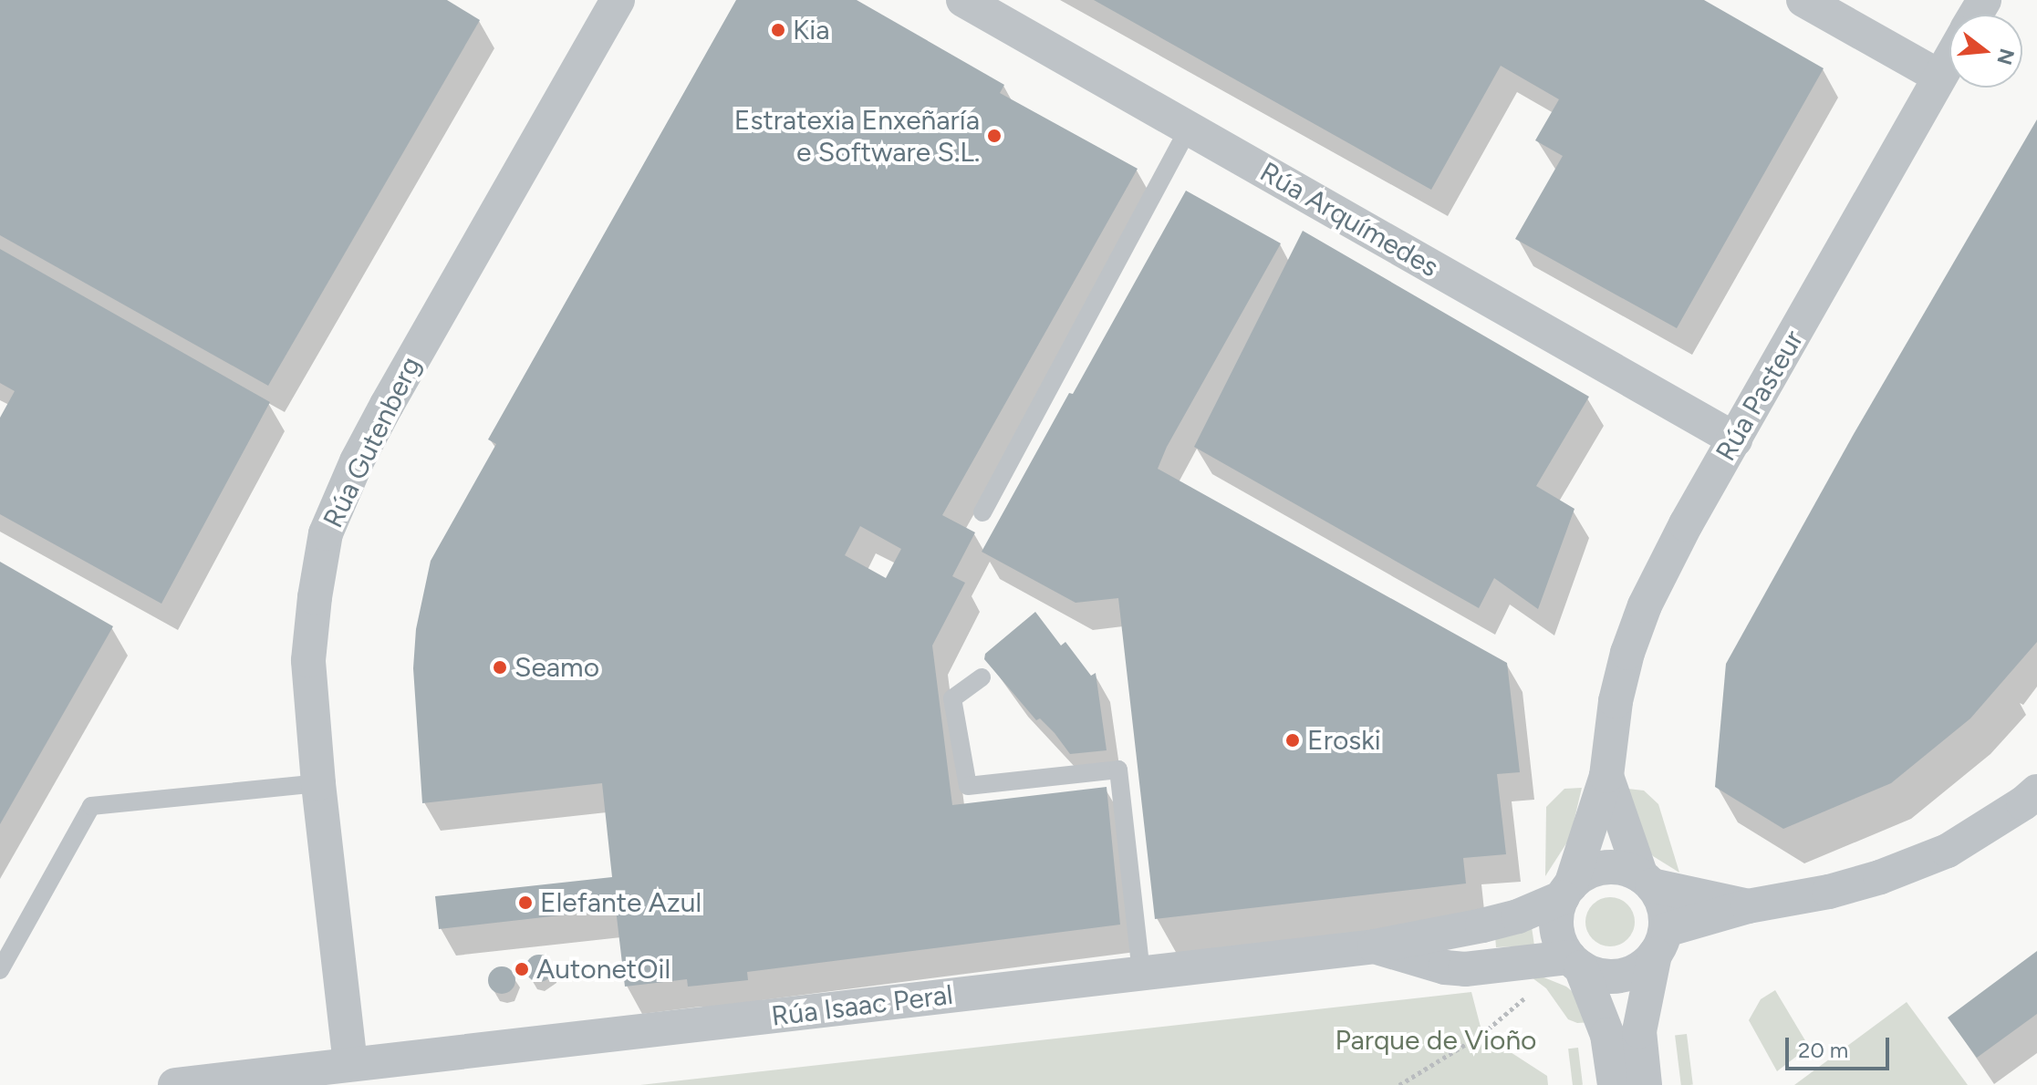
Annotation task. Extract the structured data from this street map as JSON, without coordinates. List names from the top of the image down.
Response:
{
  "streets": {
    "street": [
      "Rúa Arquímedes",
      "Rúa Pasteur",
      "Rúa Gutenberg",
      "Rúa Isaac Peral"
    ]
  },
  "crossings": [
    ["Rúa Arquímedes", "Rúa Pasteur"],
    ["Rúa Pasteur", "Rúa Isaac Peral"],
    ["Rúa Gutenberg", "Rúa Isaac Peral"]
  ],
  "parks": ["Parque de Vioño"],
  "places": [
    "Kia",
    "Estratexia Enxeñaría e Software S.L.",
    "Seamo",
    "Eroski",
    "Elefante Azul",
    "AutonetOil"
  ],
  "scale_bar": "20 m",
  "north": "right"
}
